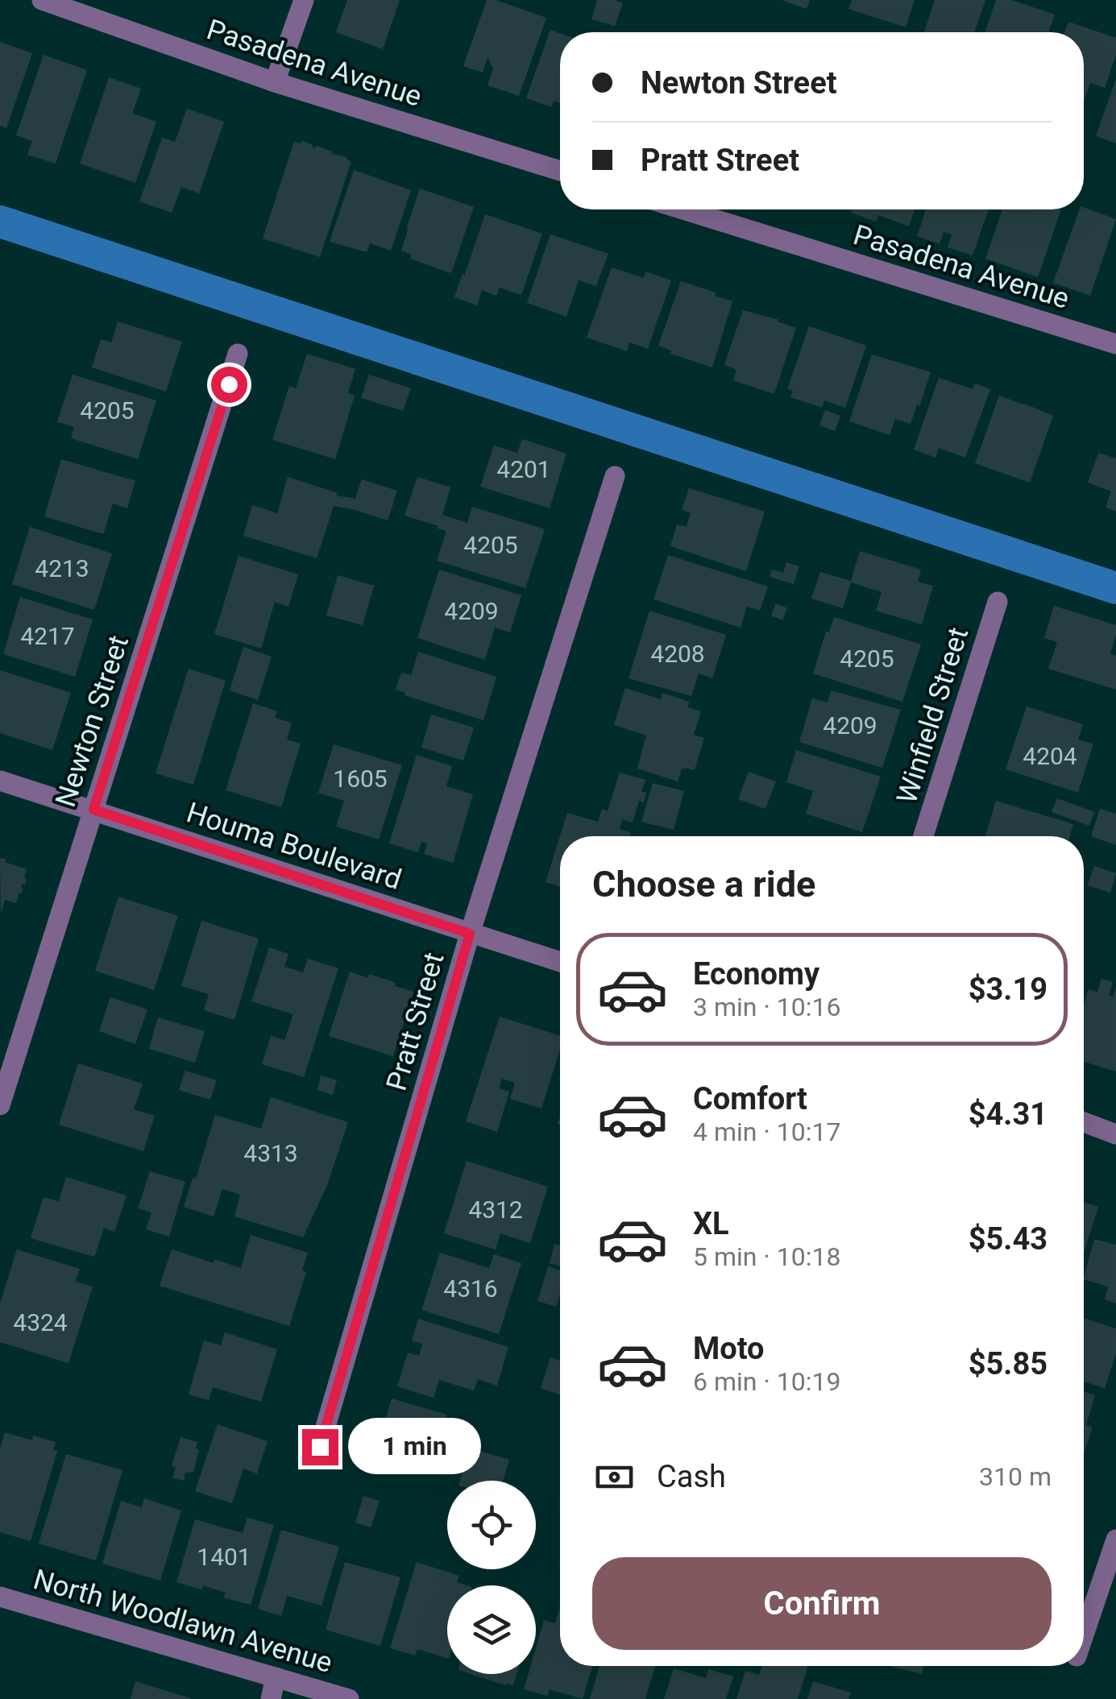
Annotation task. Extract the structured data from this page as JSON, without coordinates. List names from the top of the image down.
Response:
{
  "streets": {
    "street": [
      "Pasadena Avenue",
      "Winfield Street",
      "Newton Street",
      "Houma Boulevard",
      "Pratt Street",
      "North Woodlawn Avenue"
    ]
  },
  "crossings": [
    ["Newton Street", "Houma Boulevard"],
    ["Houma Boulevard", "Pratt Street"]
  ],
  "house_numbers": [
    "4205",
    "4201",
    "4205",
    "4213",
    "4209",
    "4217",
    "4208",
    "4205",
    "4209",
    "4204",
    "1605",
    "4313",
    "4312",
    "4316",
    "4324",
    "1401"
  ],
  "page": {
    "banner": ["Newton Street", "Pratt Street"],
    "heading": "Choose a ride",
    "list": [
      {
        "name": "Economy",
        "note": "3 min · 10:16",
        "value": "$3.19"
      },
      {
        "name": "Comfort",
        "note": "4 min · 10:17",
        "value": "$4.31"
      },
      {
        "name": "XL",
        "note": "5 min · 10:18",
        "value": "$5.43"
      },
      {
        "name": "Moto",
        "note": "6 min · 10:19",
        "value": "$5.85"
      }
    ],
    "bubble": "1 min",
    "pay": ["Cash", "310 m"],
    "buttons": "Confirm"
  }
}
